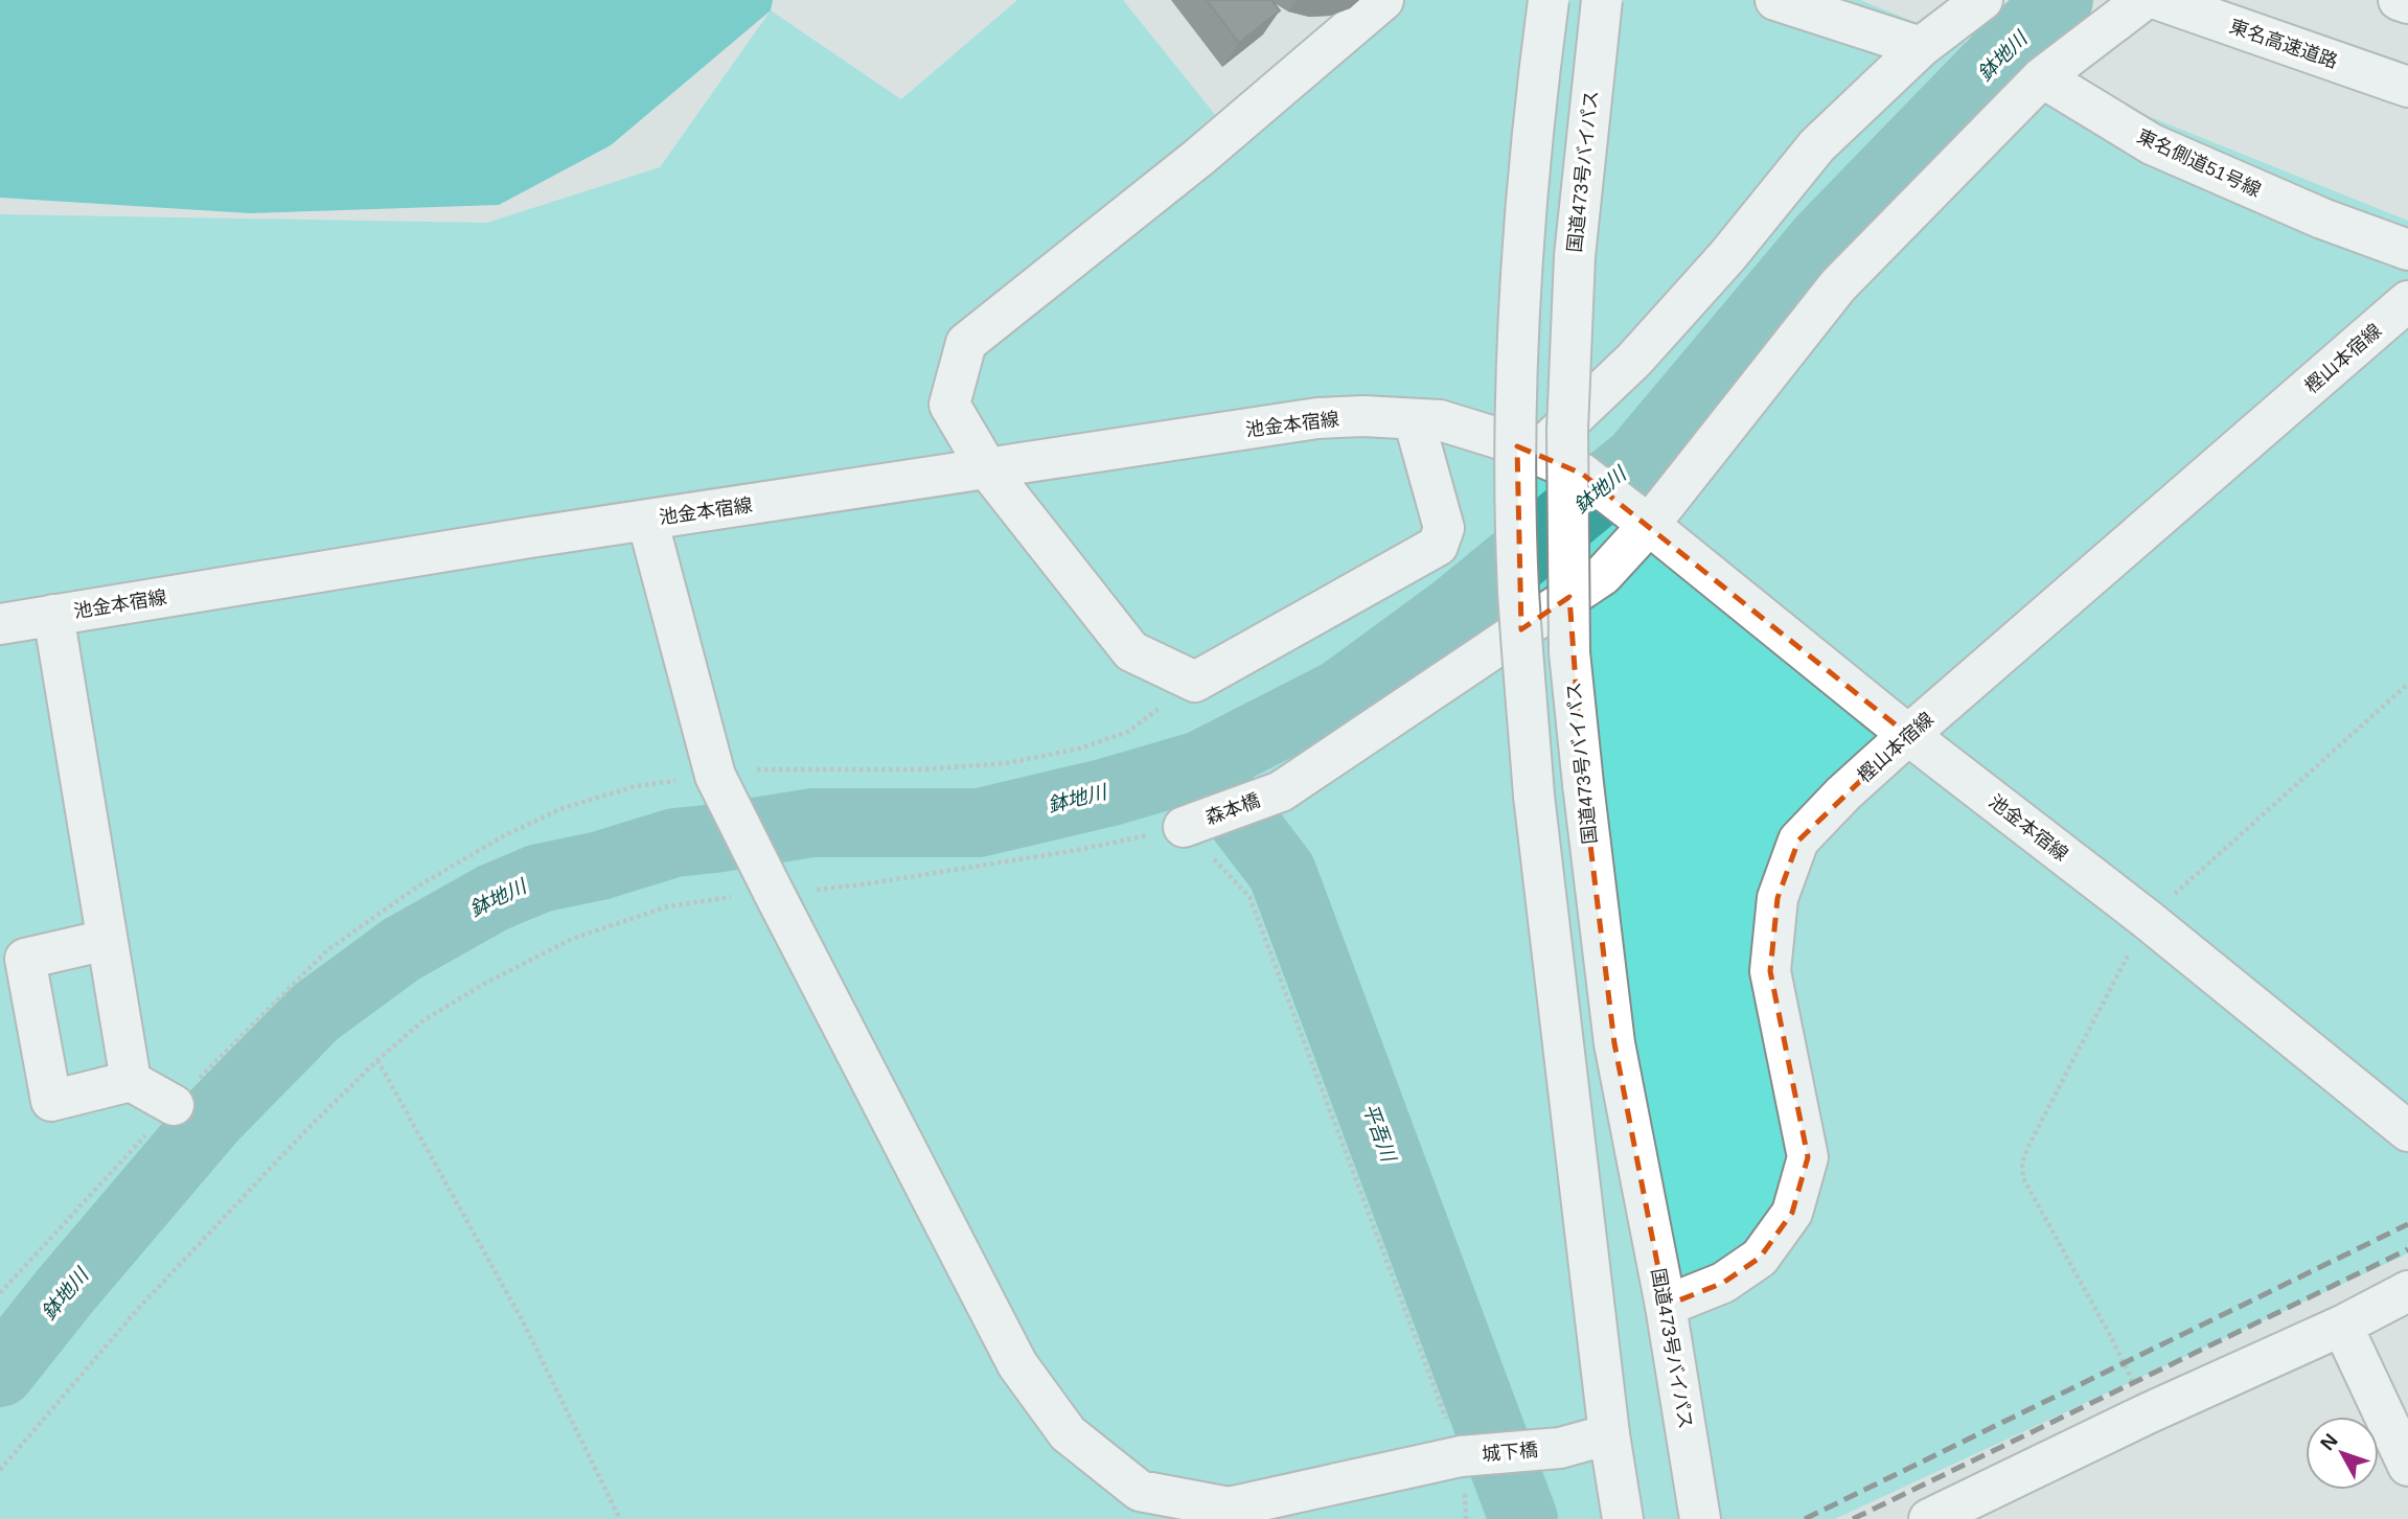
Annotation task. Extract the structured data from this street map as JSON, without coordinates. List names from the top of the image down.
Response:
{
  "streets": {
    "main road": [
      "東名高速道路",
      "東名側道51号線",
      "国道473号バイパス",
      "樫山本宿線",
      "池金本宿線",
      "森本橋",
      "城下橋"
    ]
  },
  "crossings": [
    ["東名側道51号線", "森本橋"],
    ["国道473号バイパス", "樫山本宿線"],
    ["樫山本宿線", "池金本宿線"],
    ["池金本宿線", "森本橋"],
    ["池金本宿線", "城下橋"]
  ],
  "water": ["鉢地川", "平吾川"],
  "north": "top left"
}
